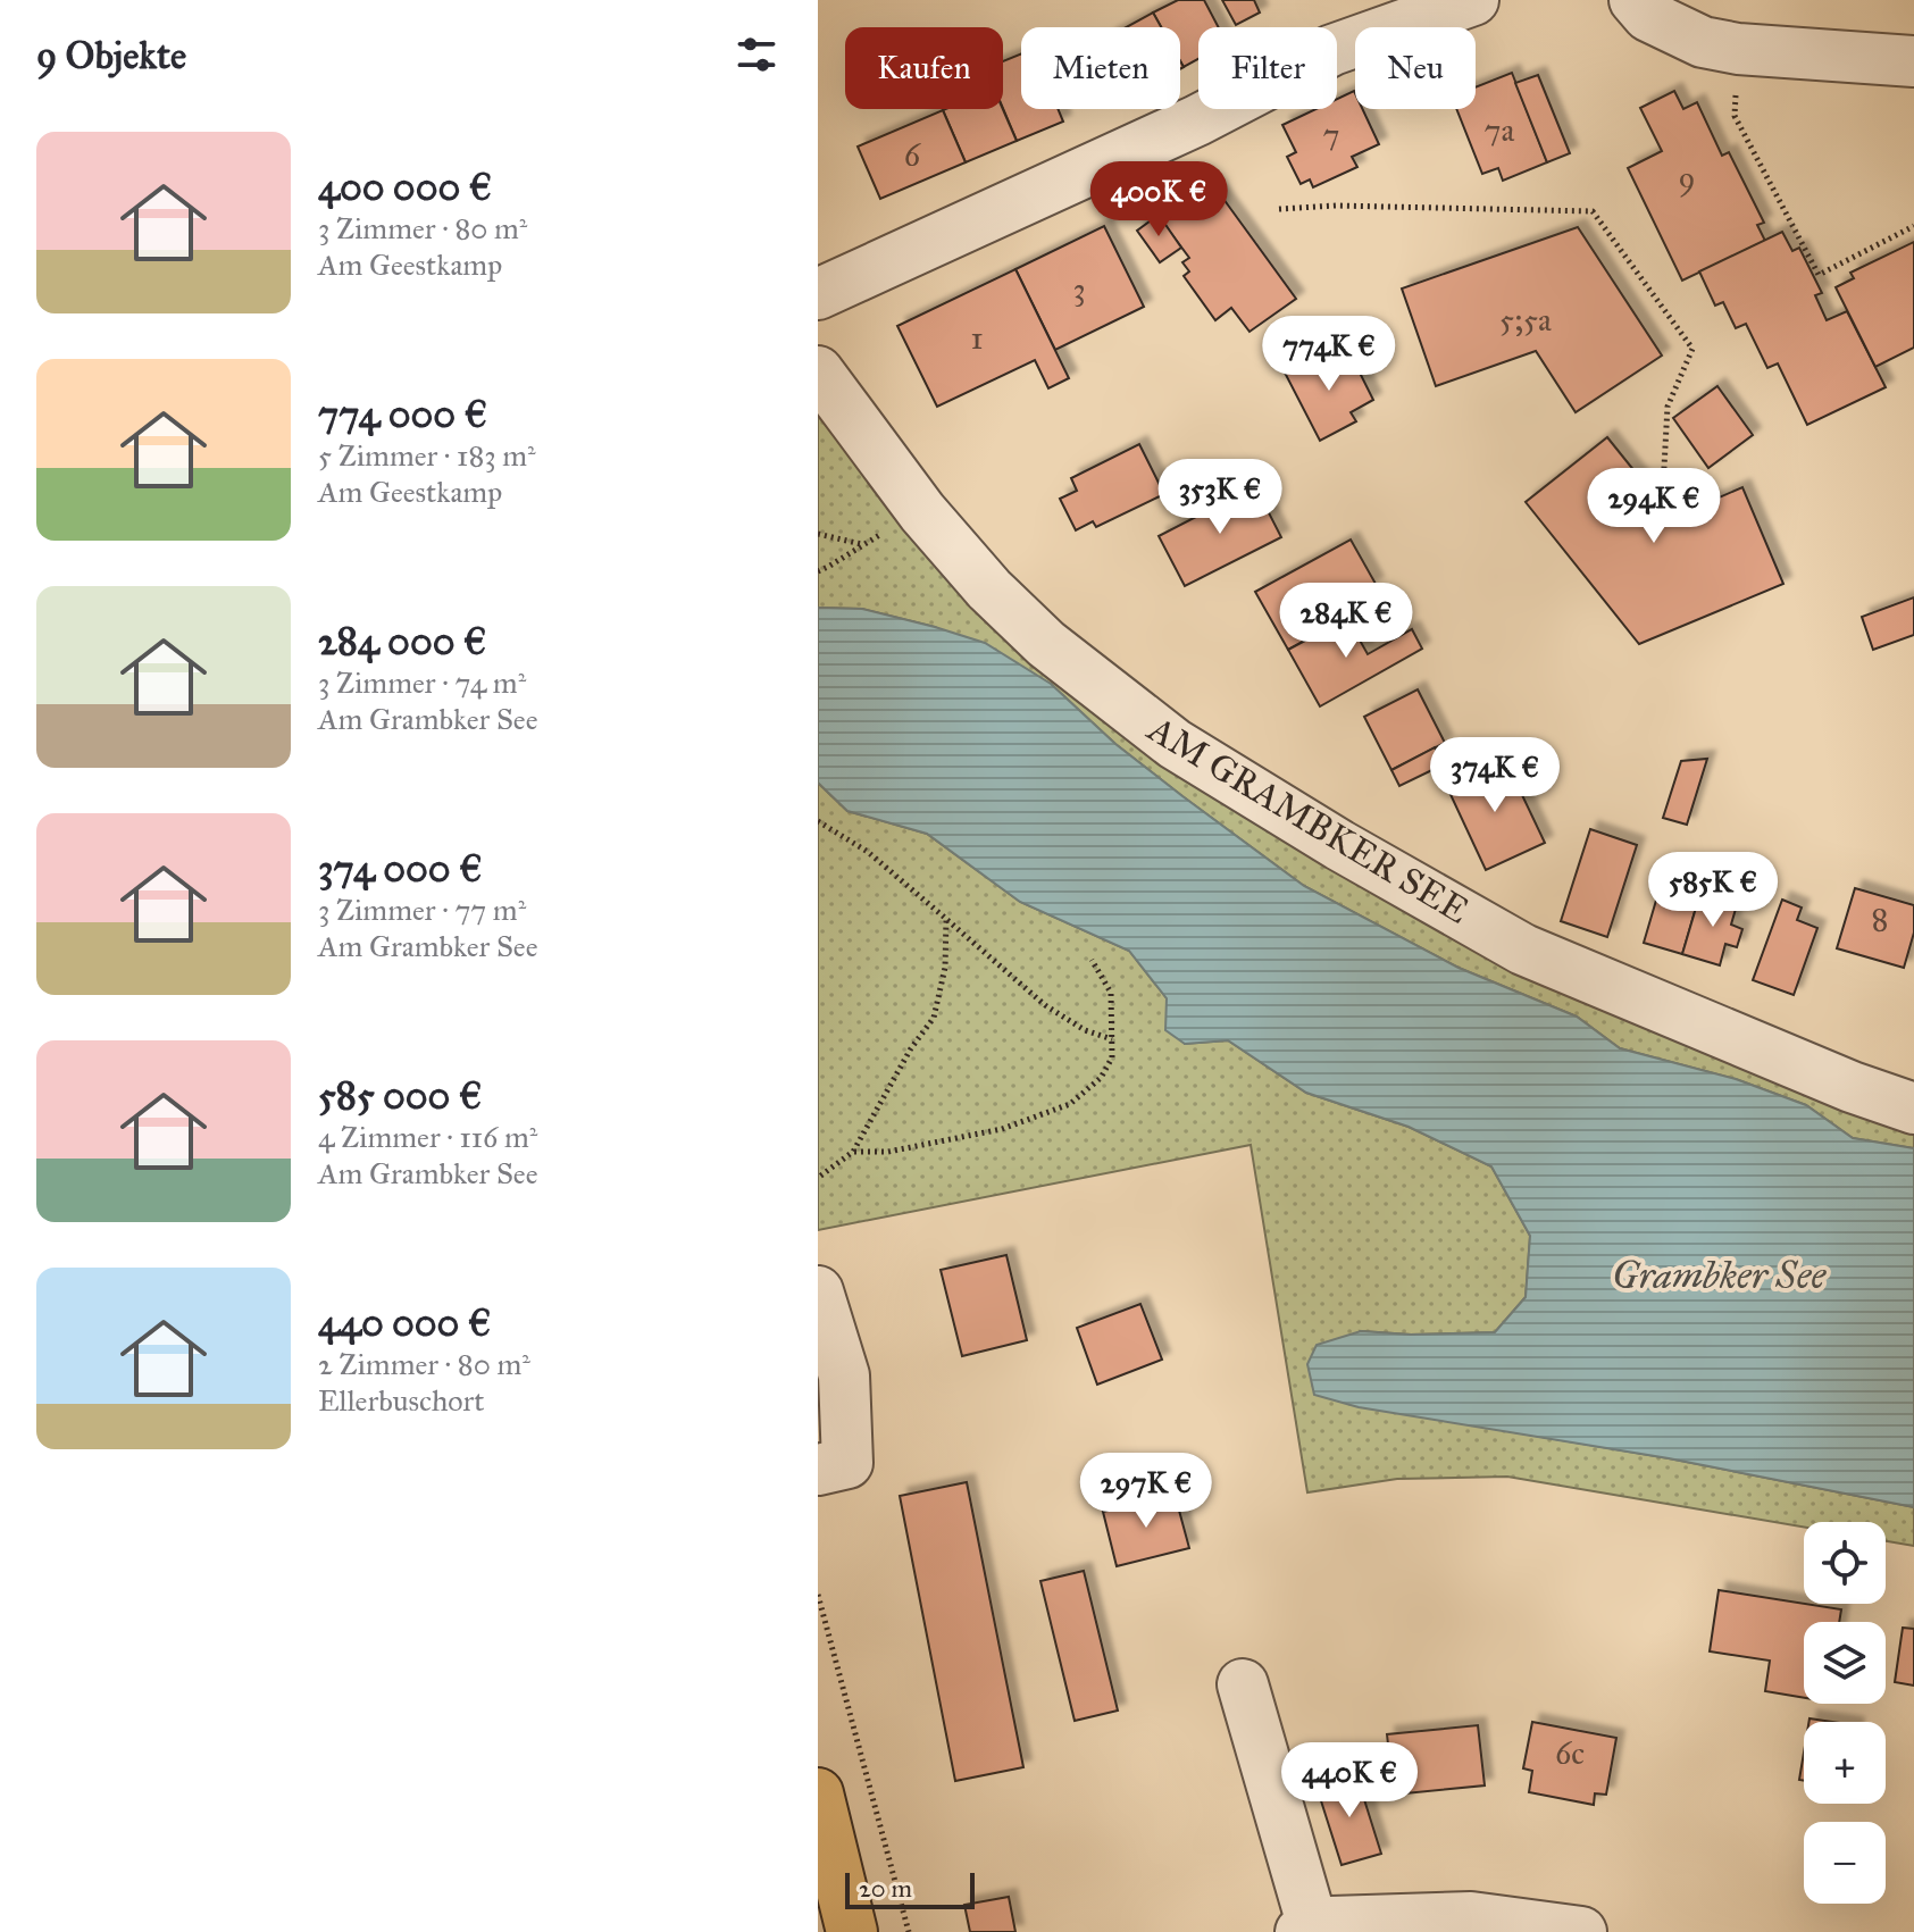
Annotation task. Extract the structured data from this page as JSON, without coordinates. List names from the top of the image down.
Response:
{
  "streets": {
    "street": ["AM GRAMBKER SEE"]
  },
  "water": ["Grambker See"],
  "house_numbers": [
    "7a",
    "7",
    "6",
    "9",
    "3",
    "5;5a",
    "1",
    "8",
    "6c"
  ],
  "scale_bar": "20 m",
  "page": {
    "heading": "9 Objekte",
    "chip": [
      "Kaufen",
      "Mieten",
      "Filter",
      "Neu"
    ],
    "list": [
      {
        "name": "400 000 €",
        "note": "3 Zimmer · 80 m² · Am Geestkamp"
      },
      {
        "name": "774 000 €",
        "note": "5 Zimmer · 183 m² · Am Geestkamp"
      },
      {
        "name": "284 000 €",
        "note": "3 Zimmer · 74 m² · Am Grambker See"
      },
      {
        "name": "374 000 €",
        "note": "3 Zimmer · 77 m² · Am Grambker See"
      },
      {
        "name": "585 000 €",
        "note": "4 Zimmer · 116 m² · Am Grambker See"
      },
      {
        "name": "440 000 €",
        "note": "2 Zimmer · 80 m² · Ellerbuschort"
      }
    ],
    "price": [
      "400K €",
      "774K €",
      "353K €",
      "294K €",
      "284K €",
      "374K €",
      "585K €",
      "297K €",
      "440K €"
    ],
    "map_buttons": ["+", "−"],
    "scale": "20 m"
  }
}
